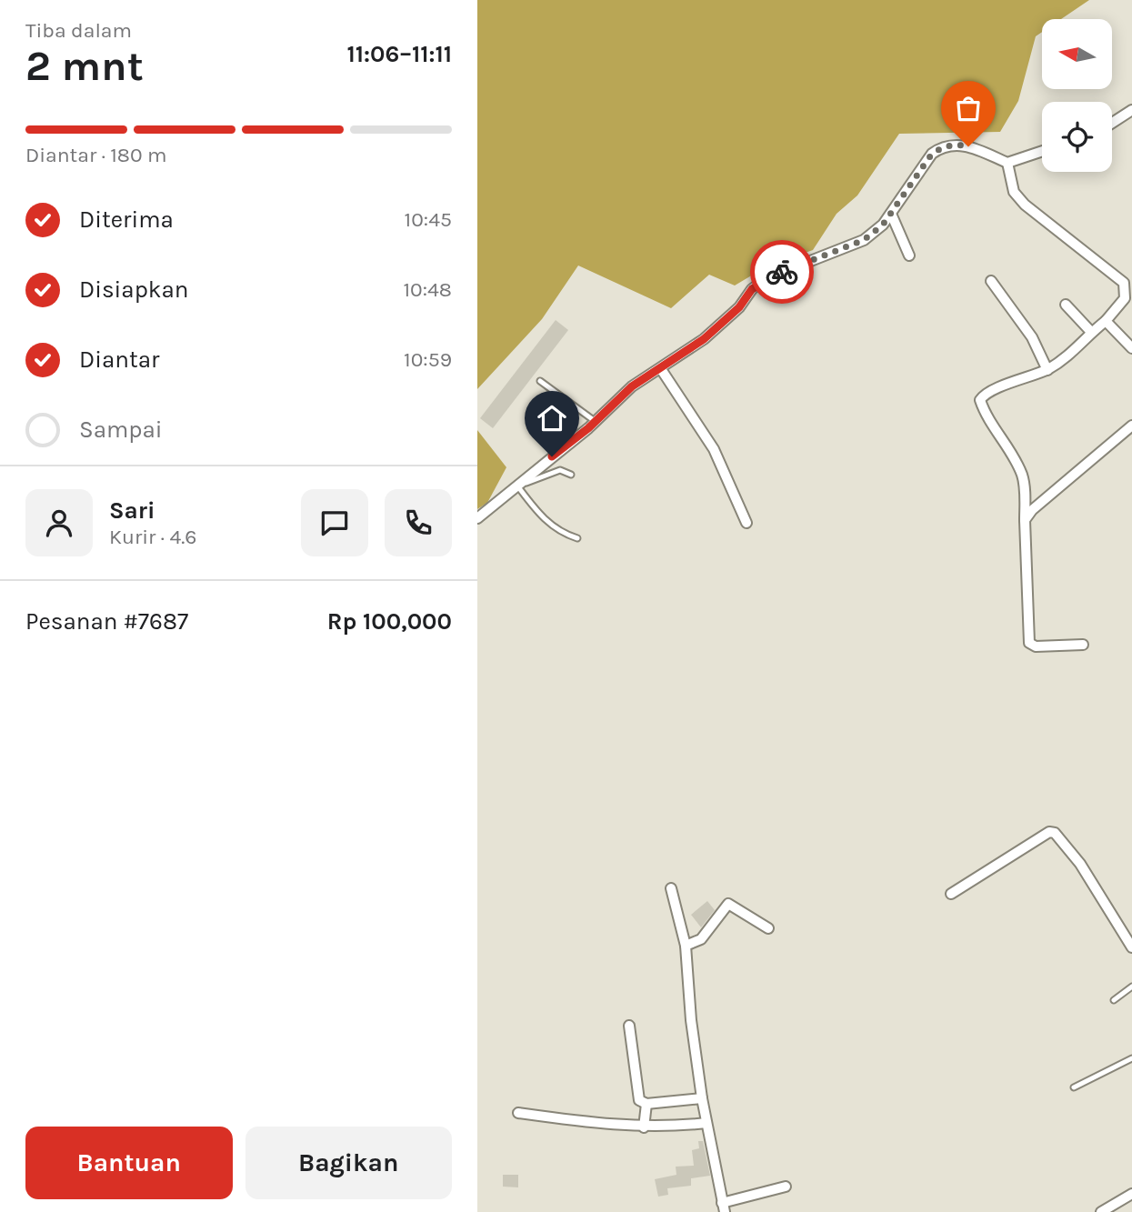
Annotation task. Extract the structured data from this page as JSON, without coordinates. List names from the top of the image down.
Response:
{
  "north": "left",
  "page": {
    "heading": ["2 mnt", "Tiba dalam", "11:06–11:11"],
    "panel": [
      "Sari",
      "Kurir · 4.6",
      "Pesanan #7687",
      "Rp 100,000"
    ],
    "bar": "Diantar · 180 m",
    "list": [
      ["Diterima", "10:45"],
      ["Disiapkan", "10:48"],
      ["Diantar", "10:59"],
      "Sampai"
    ],
    "buttons": ["Bantuan", "Bagikan"]
  }
}
